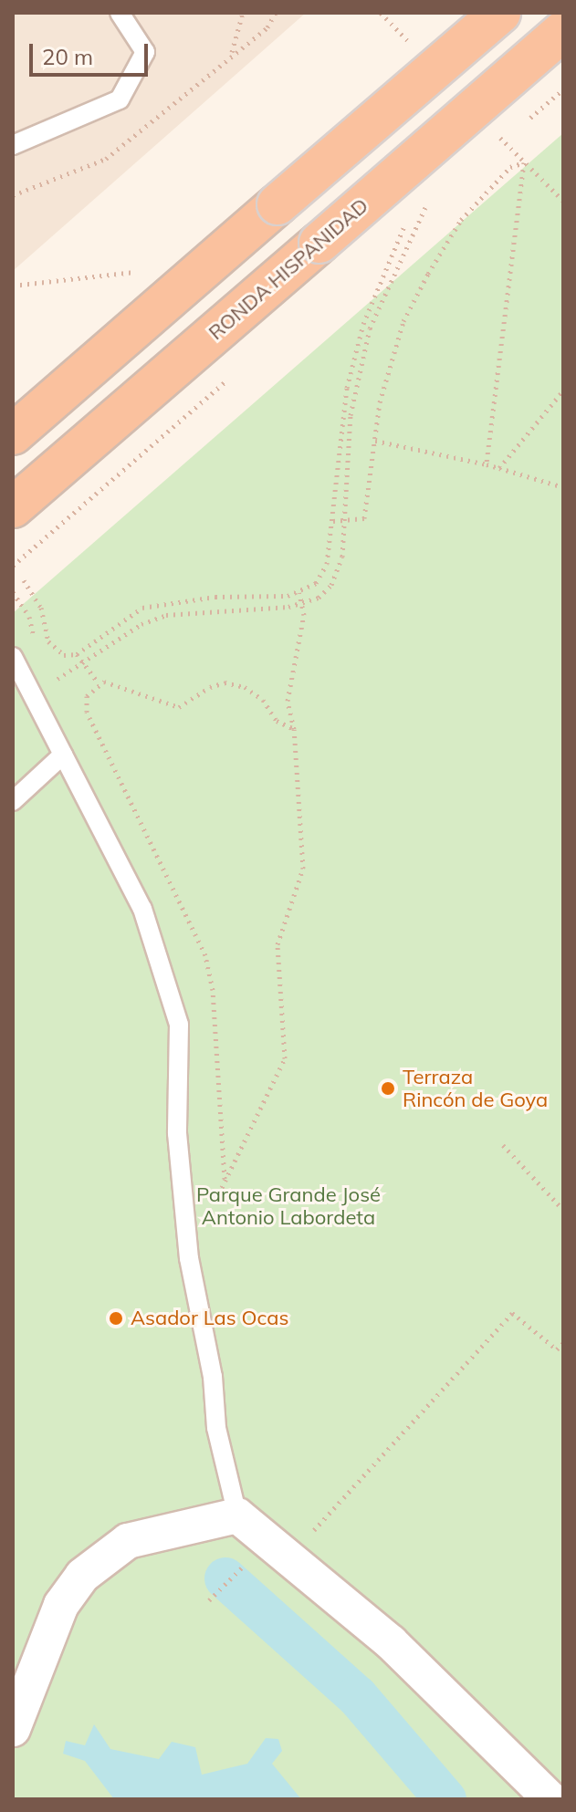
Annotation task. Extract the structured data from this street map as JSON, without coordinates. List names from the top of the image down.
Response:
{
  "streets": {
    "highway": ["RONDA HISPANIDAD"]
  },
  "parks": ["Parque Grande José Antonio Labordeta"],
  "places": ["Terraza Rincón de Goya", "Asador Las Ocas"],
  "scale_bar": "20 m"
}
